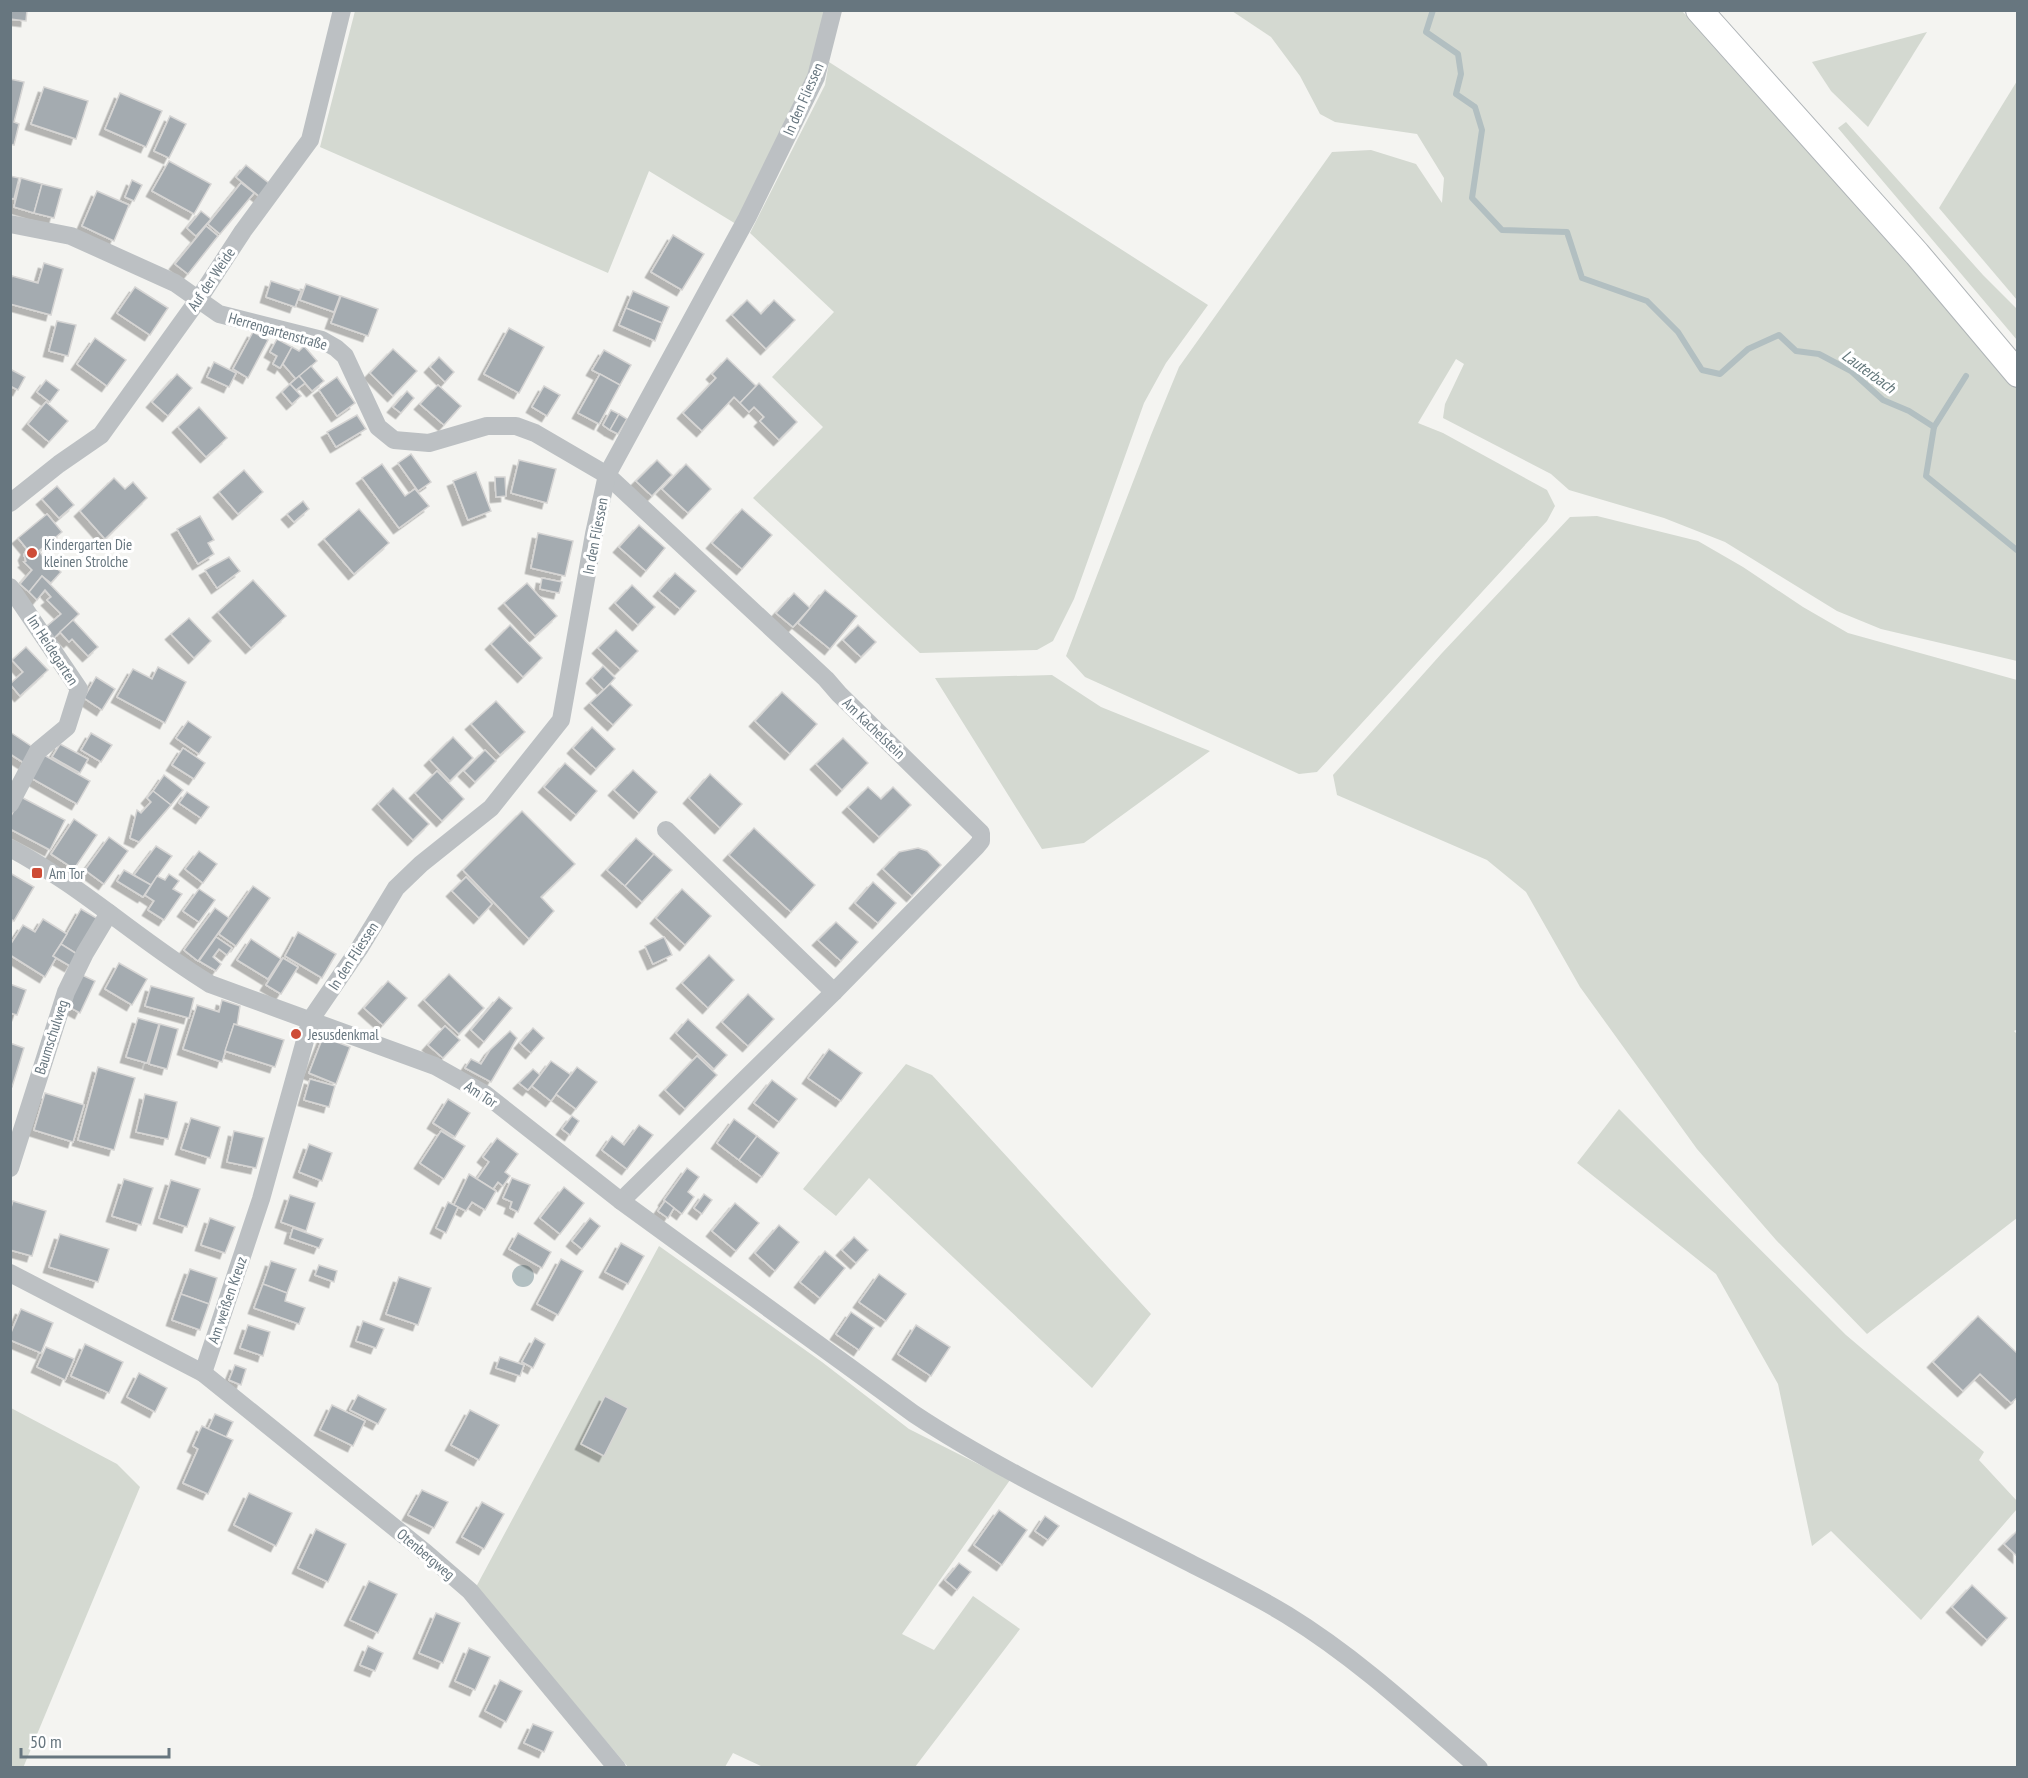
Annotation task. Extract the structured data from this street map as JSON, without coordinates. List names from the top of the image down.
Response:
{
  "streets": {
    "street": [
      "In den Fliessen",
      "Auf der Weide",
      "Herrengartenstraße",
      "Im Heidegarten",
      "Am Kachelstein",
      "Baumschulweg",
      "Am Tor",
      "Am weißen Kreuz",
      "Otenbergweg"
    ]
  },
  "crossings": [
    ["In den Fliessen", "Herrengartenstraße"],
    ["In den Fliessen", "Am Kachelstein"],
    ["In den Fliessen", "Am Tor"],
    ["In den Fliessen", "Am weißen Kreuz"],
    ["Auf der Weide", "Herrengartenstraße"],
    ["Herrengartenstraße", "Am Kachelstein"],
    ["Am Kachelstein", "Am Tor"],
    ["Baumschulweg", "Am Tor"],
    ["Am Tor", "Am weißen Kreuz"],
    ["Am weißen Kreuz", "Otenbergweg"]
  ],
  "water": ["Lauterbach"],
  "places": {
    "other": ["Kindergarten Die kleinen Strolche", "Jesusdenkmal"],
    "transit": ["Am Tor"]
  },
  "scale_bar": "50 m"
}
